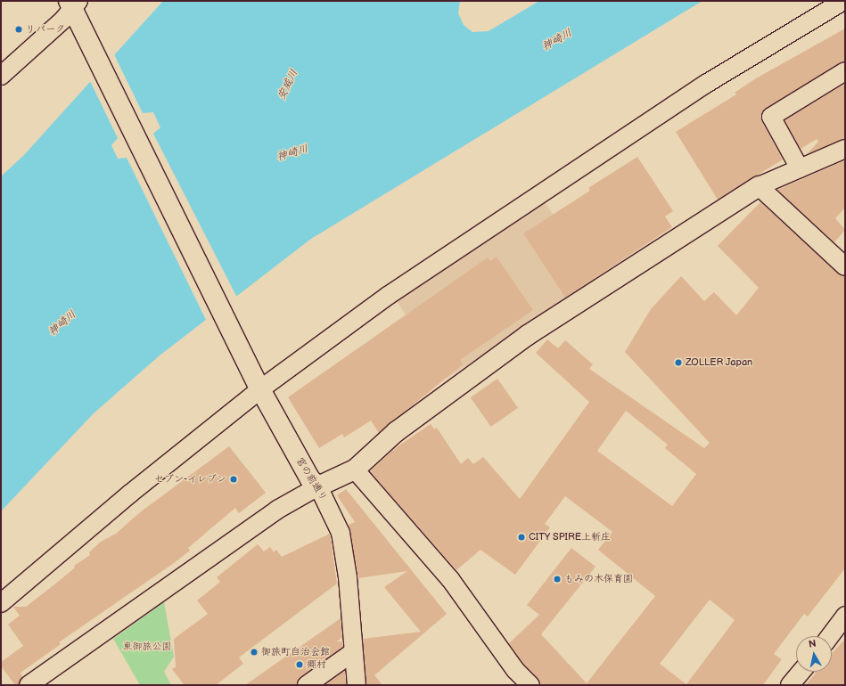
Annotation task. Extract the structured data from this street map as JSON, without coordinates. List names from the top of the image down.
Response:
{
  "streets": {
    "street": ["宮の前通り"]
  },
  "water": ["神崎川", "安威川"],
  "parks": ["東御旅公園"],
  "places": [
    "リパーク",
    "ZOLLER Japan",
    "セブン-イレブン",
    "CITY SPIRE上新庄",
    "もみの木保育園",
    "御旅町自治会館",
    "郷村"
  ],
  "north": "top"
}
